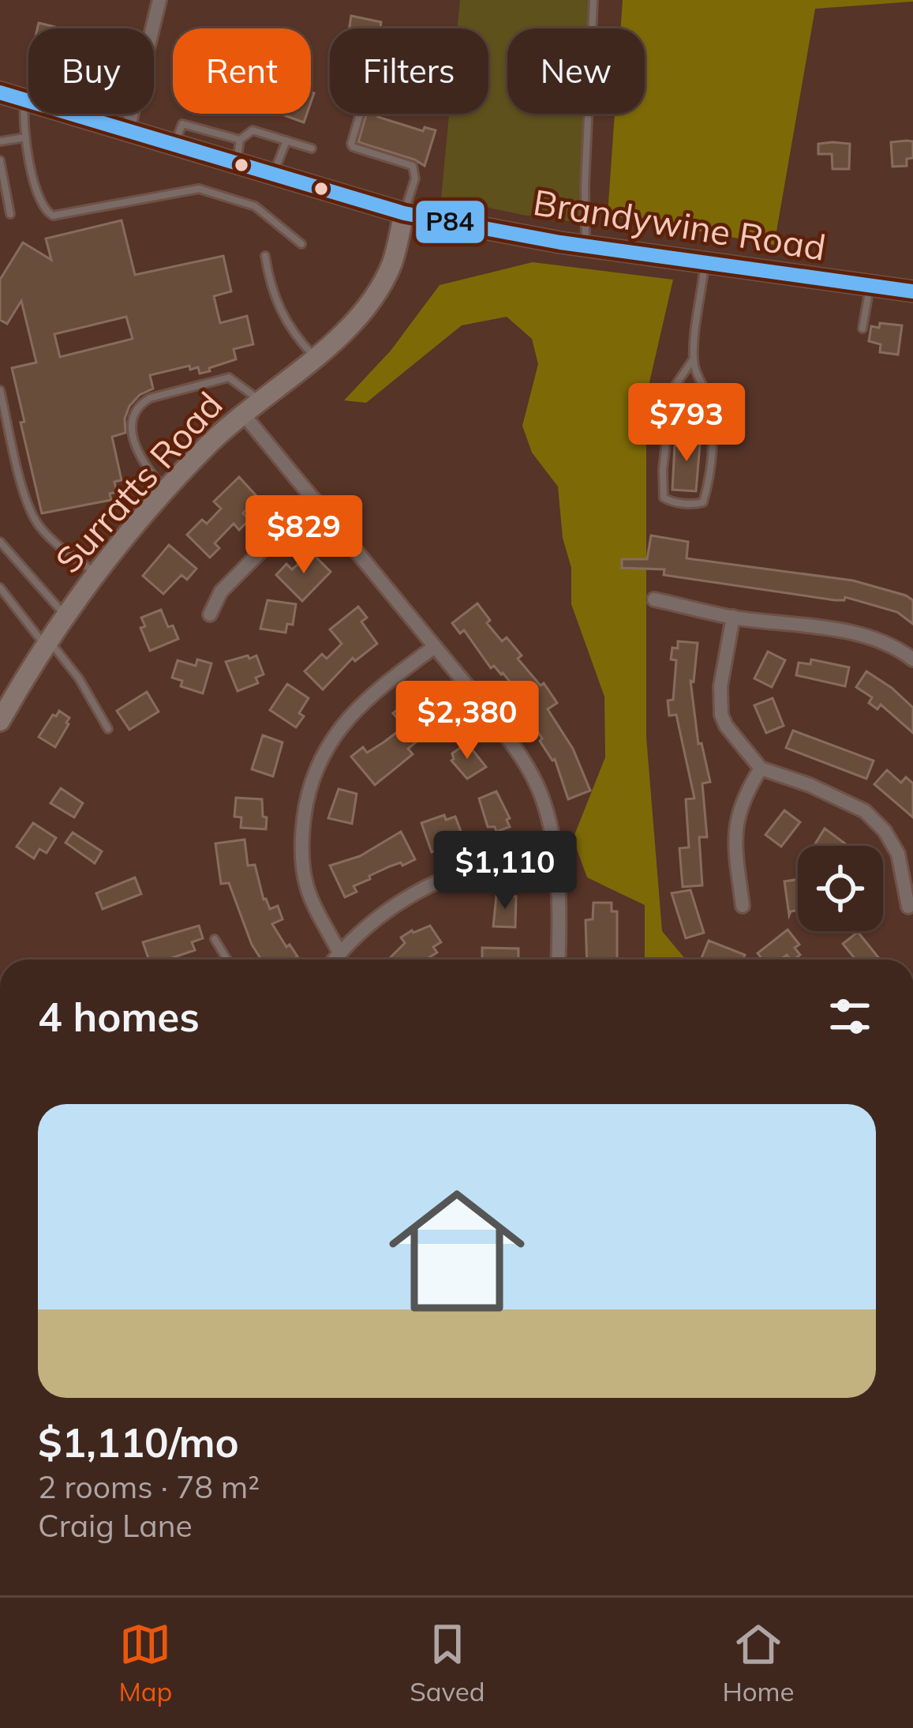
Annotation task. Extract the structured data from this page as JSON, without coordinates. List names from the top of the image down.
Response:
{
  "streets": {
    "main road": ["Brandywine Road", "Surratts Road"]
  },
  "crossings": [
    ["Brandywine Road", "Surratts Road"]
  ],
  "lines": ["transit line P84"],
  "page": {
    "chip": [
      "Buy",
      "Rent",
      "Filters",
      "New"
    ],
    "price": [
      "$793",
      "$829",
      "$2,380",
      "$1,110"
    ],
    "heading": "4 homes",
    "list": [
      {
        "name": "$1,110/mo",
        "note": "2 rooms · 78 m² · Craig Lane"
      }
    ],
    "tabs": ["Map", "Saved", "Home"]
  }
}
